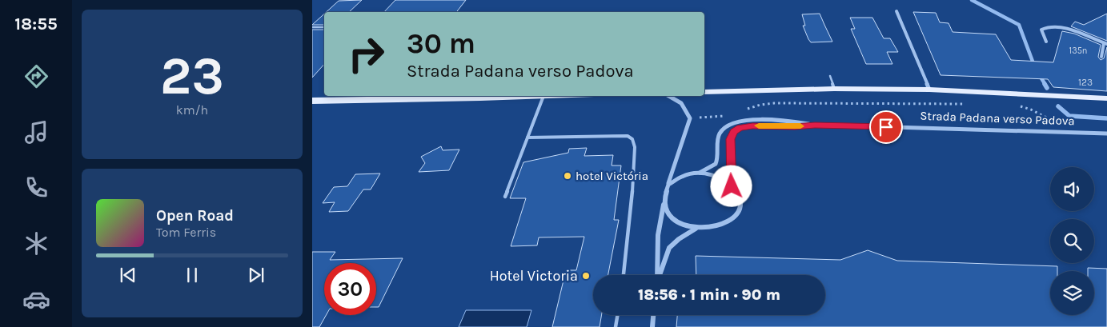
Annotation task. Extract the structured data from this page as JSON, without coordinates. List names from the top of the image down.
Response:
{
  "streets": {
    "main road": ["Strada Padana verso Padova"]
  },
  "places": ["hotel Victória", "Hotel Victoria"],
  "house_numbers": ["135n", "123"],
  "page": {
    "tabs": "18:55",
    "tile": ["23", "km/h"],
    "turn": ["30 m", "Strada Padana verso Padova"],
    "song": ["Open Road", "Tom Ferris"],
    "limit": "30",
    "trip": "18:56 · 1 min · 90 m"
  }
}
